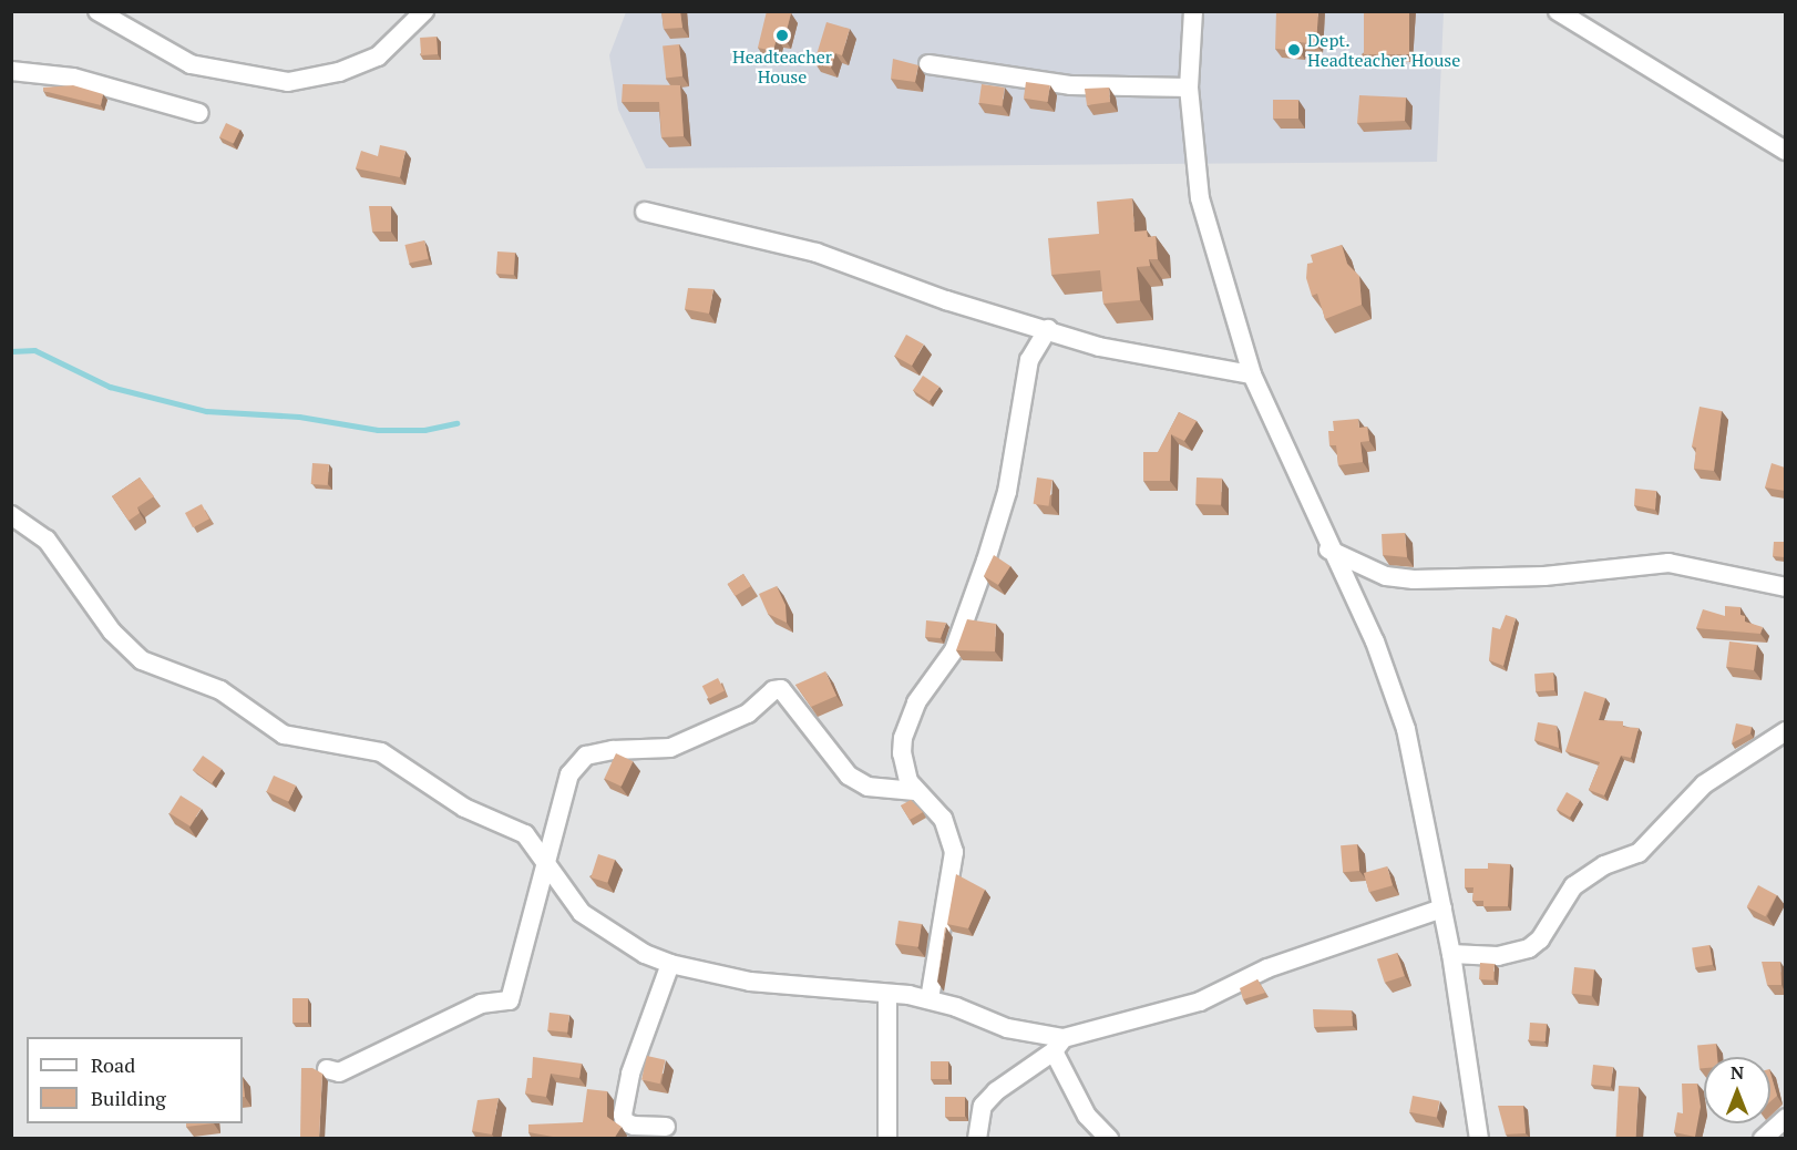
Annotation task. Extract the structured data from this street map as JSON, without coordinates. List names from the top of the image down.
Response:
{
  "places": ["Headteacher House", "Dept. Headteacher House"],
  "legend": ["Road", "Building"],
  "north": "top"
}
